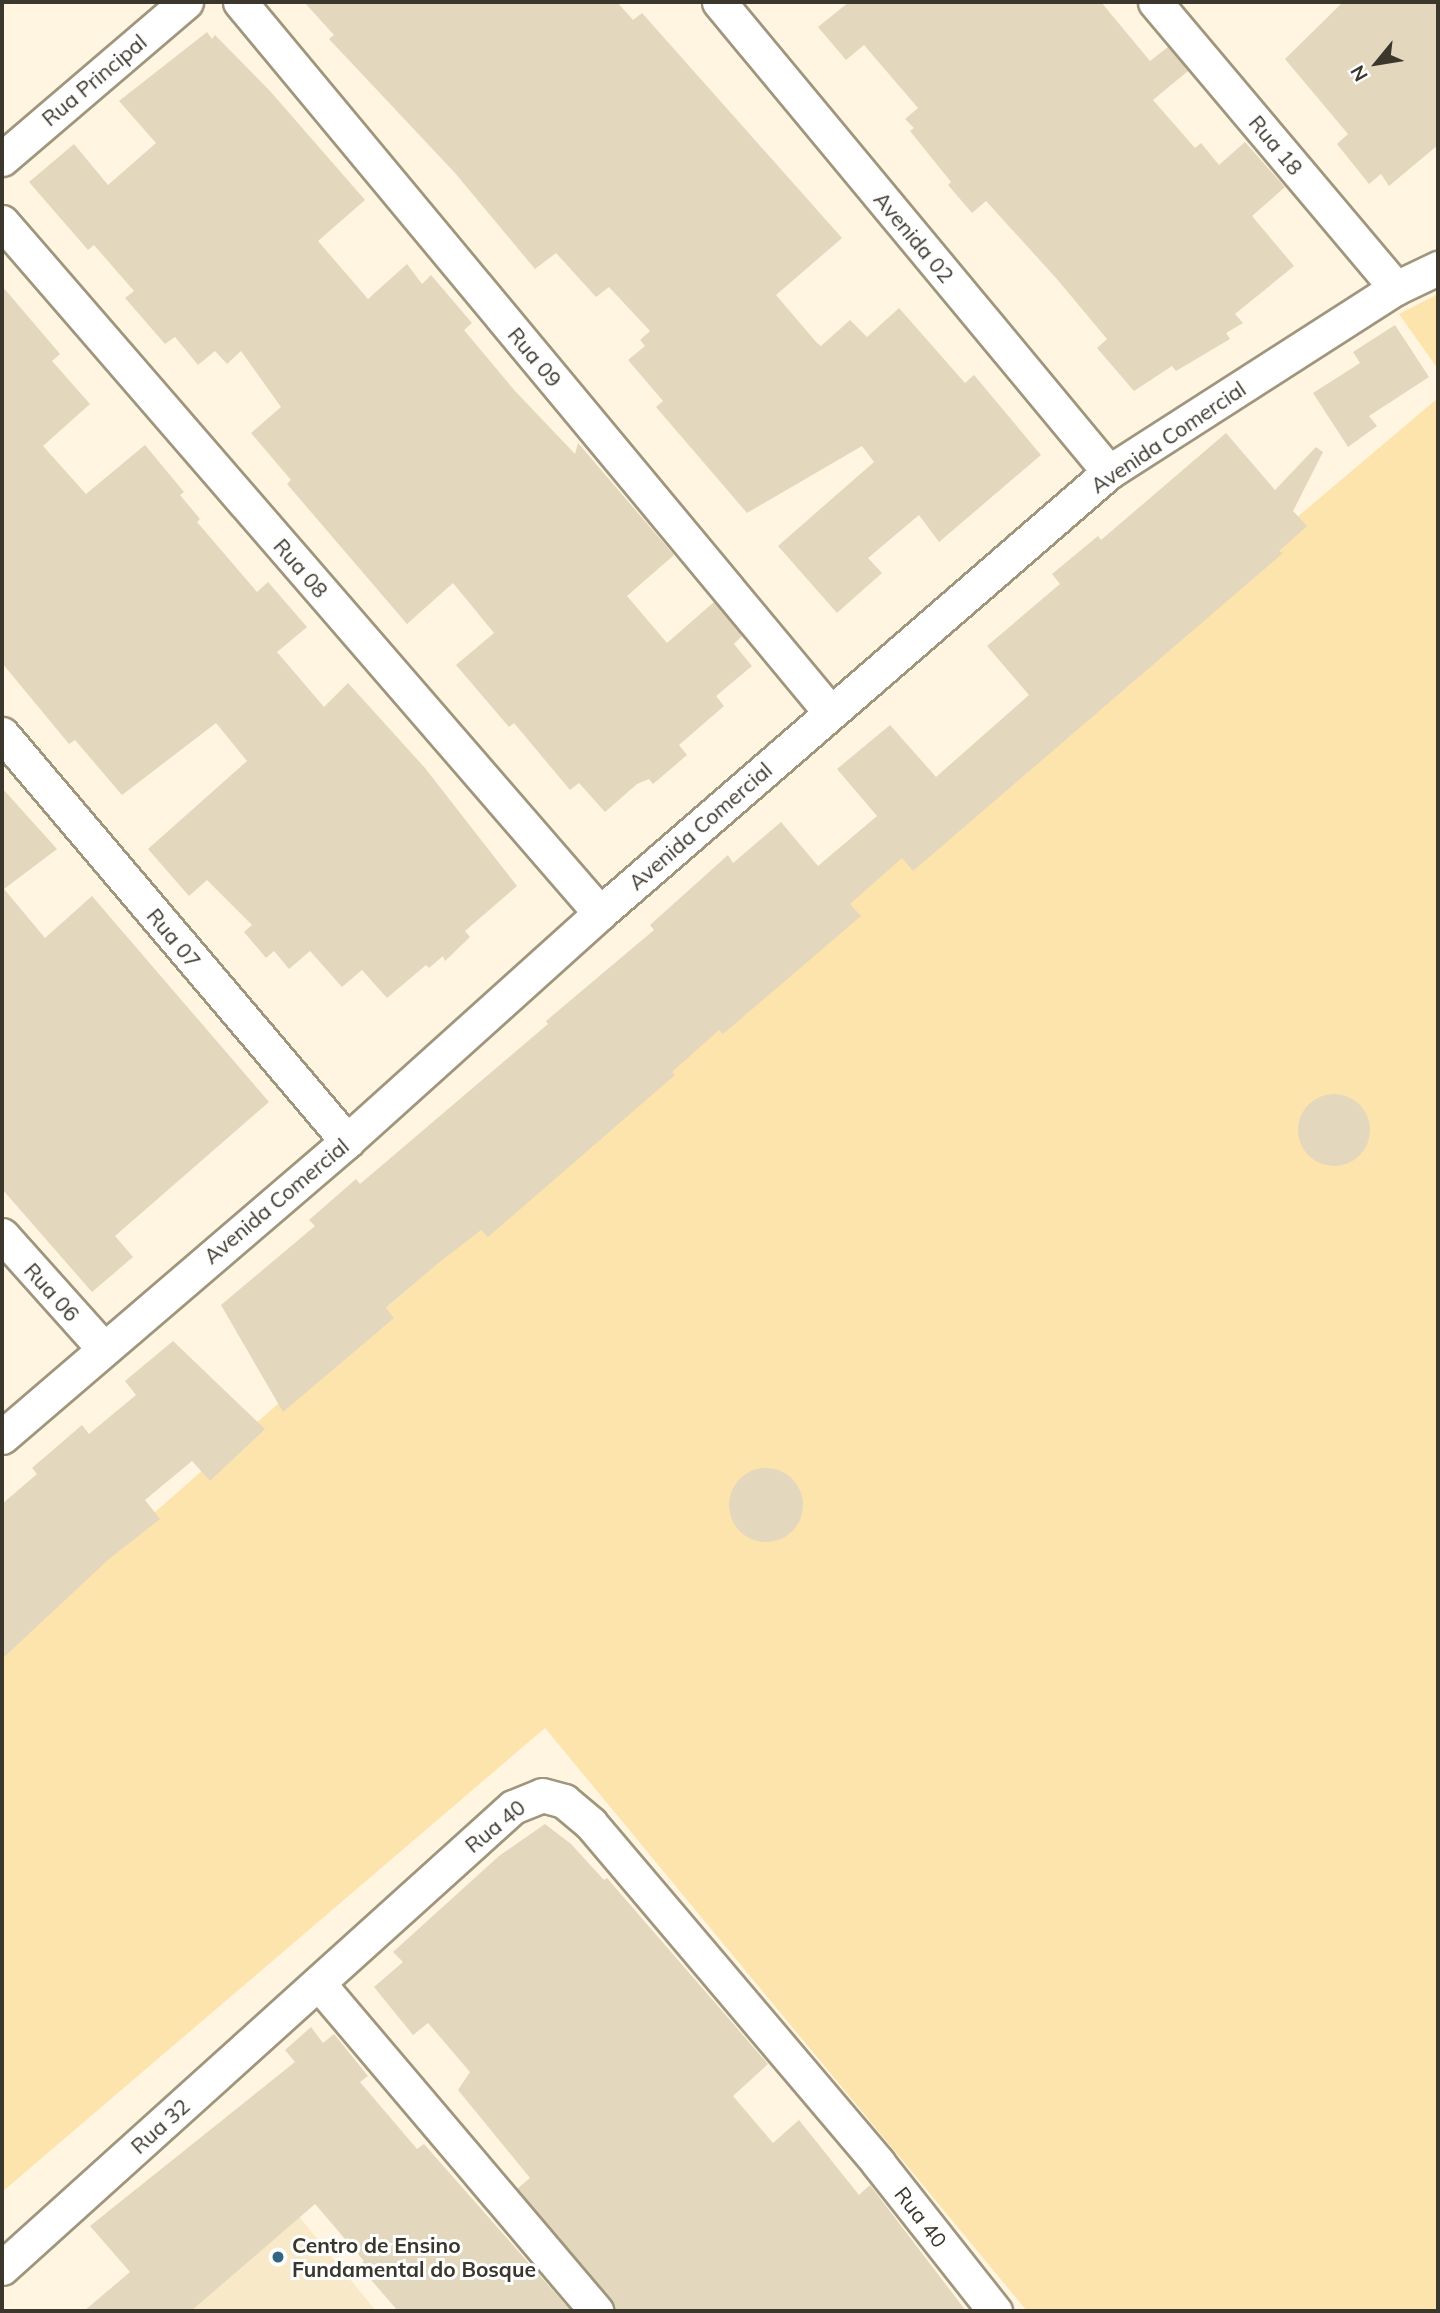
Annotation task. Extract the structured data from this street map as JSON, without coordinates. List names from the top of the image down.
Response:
{
  "streets": {
    "street": [
      "Rua Principal",
      "Rua 18",
      "Avenida 02",
      "Rua 09",
      "Avenida Comercial",
      "Rua 08",
      "Rua 07",
      "Rua 06",
      "Rua 40",
      "Rua 32"
    ]
  },
  "crossings": [
    ["Rua 18", "Avenida Comercial"],
    ["Avenida 02", "Avenida Comercial"],
    ["Rua 09", "Avenida Comercial"],
    ["Avenida Comercial", "Rua 08"],
    ["Avenida Comercial", "Rua 07"],
    ["Avenida Comercial", "Rua 06"],
    ["Rua 40", "Rua 32"]
  ],
  "places": ["Centro de Ensino Fundamental do Bosque"],
  "north": "bottom left"
}
